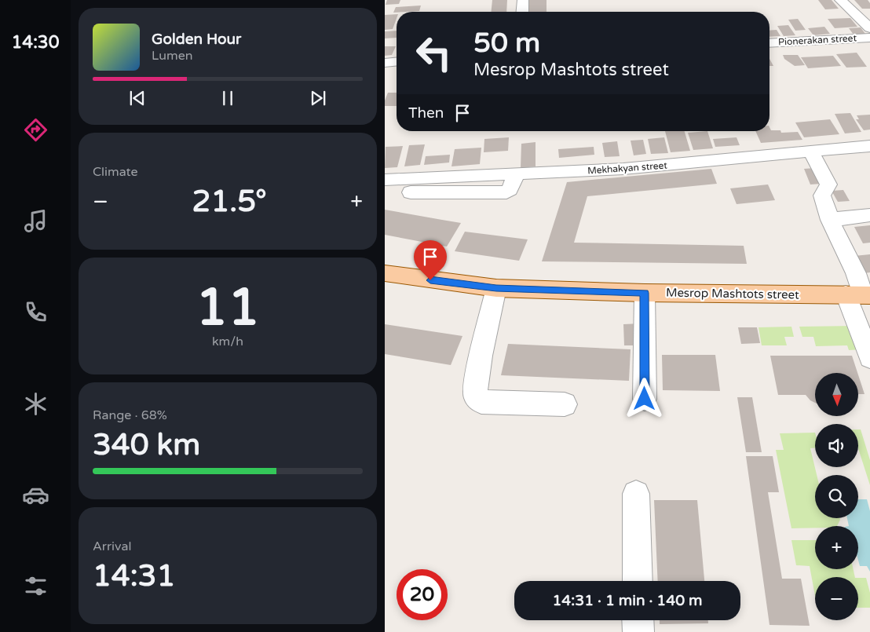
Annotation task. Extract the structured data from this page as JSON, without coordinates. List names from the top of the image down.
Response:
{
  "streets": {
    "main road": ["Mesrop Mashtots street"],
    "street": ["Pionerakan street", "Mekhakyan street"]
  },
  "north": "bottom",
  "page": {
    "tabs": "14:30",
    "turn": ["50 m", "Mesrop Mashtots street"],
    "song": ["Golden Hour", "Lumen"],
    "then": "Then",
    "tile": [
      "Climate",
      ["11", "km/h"],
      ["Range · 68%", "340 km"],
      ["Arrival", "14:31"]
    ],
    "heat": ["−", "21.5°", "+"],
    "map_buttons": ["+", "−"],
    "limit": "20",
    "trip": "14:31 · 1 min · 140 m"
  }
}
